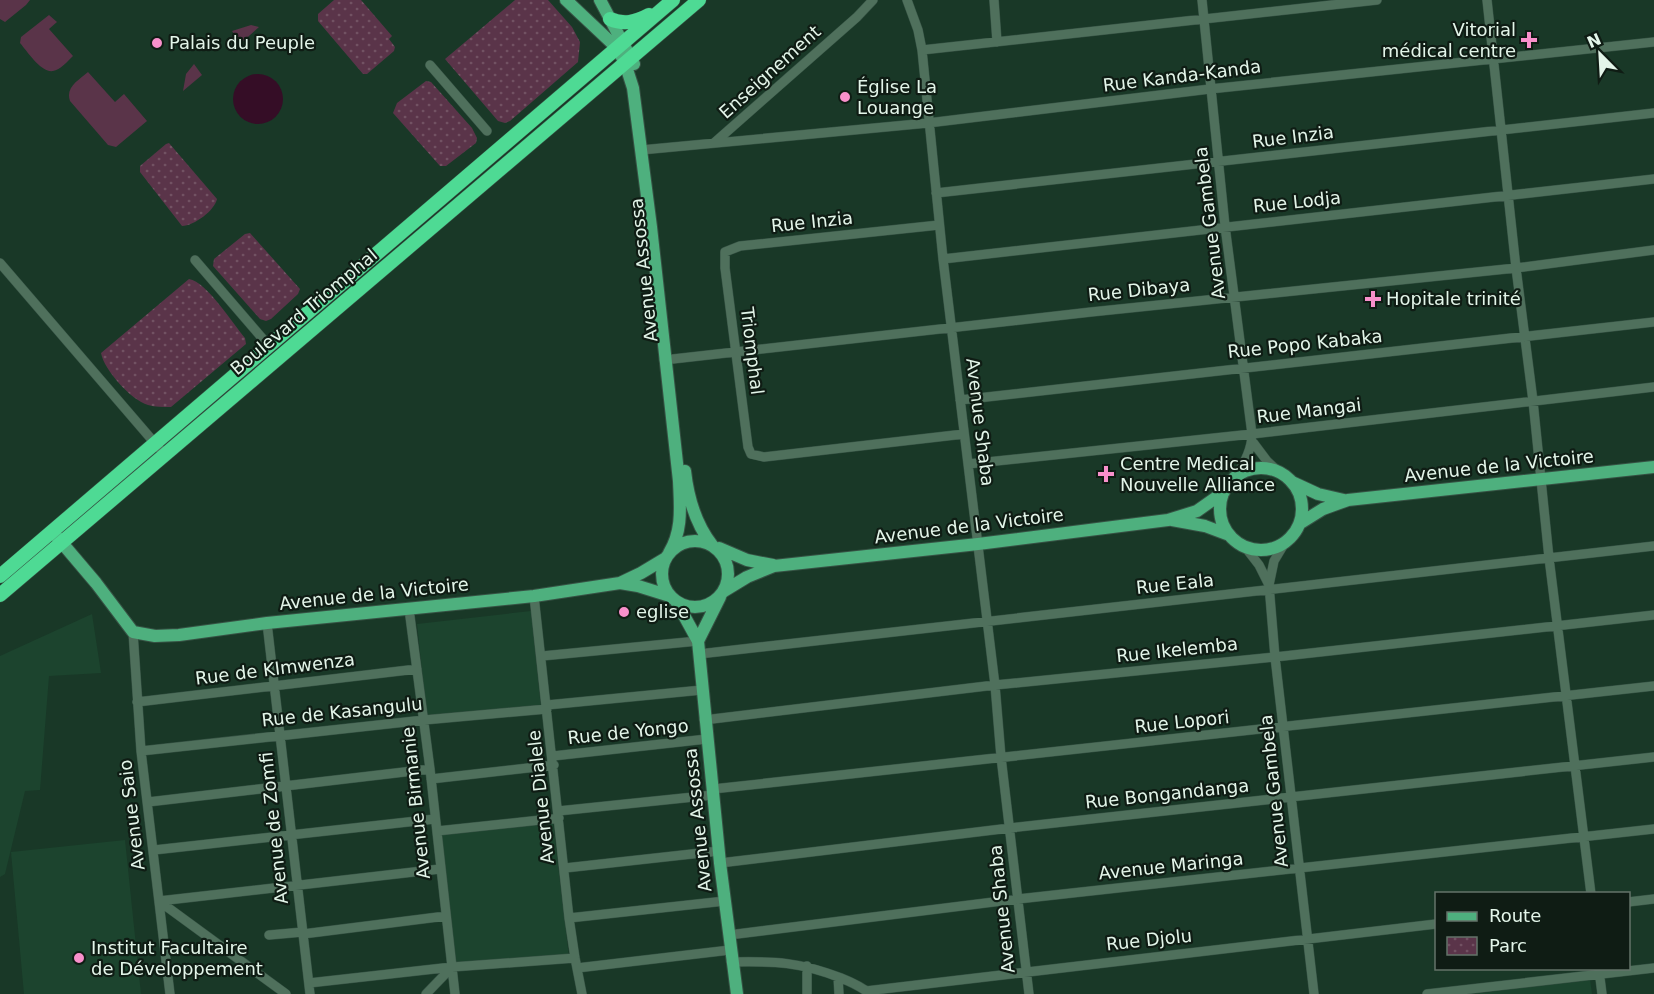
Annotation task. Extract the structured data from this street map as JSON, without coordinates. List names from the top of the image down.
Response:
{
  "streets": {
    "highway": ["Boulevard Triomphal"],
    "main road": ["Avenue Assossa", "Avenue de la Victoire"],
    "street": [
      "Enseignement",
      "Rue Kanda-Kanda",
      "Rue Inzia",
      "Rue Lodja",
      "Avenue Gambela",
      "Rue Dibaya",
      "Rue Popo Kabaka",
      "Triomphal",
      "Rue Mangai",
      "Avenue Shaba",
      "Rue Eala",
      "Rue Ikelemba",
      "Rue de KImwenza",
      "Rue de Kasangulu",
      "Rue Lopori",
      "Rue de Yongo",
      "Rue Bongandanga",
      "Avenue Dialele",
      "Avenue Birmanie",
      "Avenue Saio",
      "Avenue de Zomfi",
      "Avenue Maringa",
      "Rue Djolu"
    ]
  },
  "crossings": [
    ["Enseignement", "Rue Kanda-Kanda"],
    ["Rue Kanda-Kanda", "Avenue Gambela"],
    ["Rue Kanda-Kanda", "Avenue Assossa"],
    ["Rue Kanda-Kanda", "Avenue Shaba"],
    ["Rue Inzia", "Avenue Gambela"],
    ["Rue Inzia", "Triomphal"],
    ["Rue Inzia", "Avenue Shaba"],
    ["Rue Lodja", "Avenue Gambela"],
    ["Rue Lodja", "Avenue Shaba"],
    ["Avenue Gambela", "Rue Dibaya"],
    ["Avenue Gambela", "Rue Popo Kabaka"],
    ["Avenue Gambela", "Rue Mangai"],
    ["Avenue Gambela", "Rue Eala"],
    ["Avenue Gambela", "Rue Ikelemba"],
    ["Avenue Gambela", "Rue Lopori"],
    ["Avenue Gambela", "Rue Bongandanga"],
    ["Avenue Gambela", "Avenue Maringa"],
    ["Avenue Gambela", "Rue Djolu"],
    ["Avenue Assossa", "Rue Dibaya"],
    ["Avenue Assossa", "Boulevard Triomphal"],
    ["Avenue Assossa", "Rue Eala"],
    ["Avenue Assossa", "Rue Ikelemba"],
    ["Avenue Assossa", "Rue de Kasangulu"],
    ["Avenue Assossa", "Rue Lopori"],
    ["Avenue Assossa", "Rue de Yongo"],
    ["Avenue Assossa", "Rue Bongandanga"],
    ["Avenue Assossa", "Avenue Maringa"],
    ["Rue Dibaya", "Triomphal"],
    ["Rue Dibaya", "Avenue Shaba"],
    ["Rue Popo Kabaka", "Avenue Shaba"],
    ["Triomphal", "Avenue Shaba"],
    ["Rue Mangai", "Avenue Shaba"],
    ["Avenue Shaba", "Avenue de la Victoire"],
    ["Avenue Shaba", "Rue Eala"],
    ["Avenue Shaba", "Rue Ikelemba"],
    ["Avenue Shaba", "Rue Lopori"],
    ["Avenue Shaba", "Rue Bongandanga"],
    ["Avenue Shaba", "Avenue Maringa"],
    ["Avenue Shaba", "Rue Djolu"],
    ["Avenue de la Victoire", "Avenue Dialele"],
    ["Avenue de la Victoire", "Avenue Birmanie"],
    ["Avenue de la Victoire", "Avenue Saio"],
    ["Avenue de la Victoire", "Avenue de Zomfi"],
    ["Rue de KImwenza", "Avenue Birmanie"],
    ["Rue de KImwenza", "Avenue Saio"],
    ["Rue de KImwenza", "Avenue de Zomfi"],
    ["Rue de Kasangulu", "Avenue Dialele"],
    ["Rue de Kasangulu", "Avenue Birmanie"],
    ["Rue de Kasangulu", "Avenue Saio"],
    ["Rue de Kasangulu", "Avenue de Zomfi"],
    ["Rue Lopori", "Avenue Dialele"],
    ["Rue Lopori", "Avenue Birmanie"],
    ["Rue de Yongo", "Avenue Dialele"],
    ["Rue de Yongo", "Avenue Birmanie"],
    ["Rue de Yongo", "Avenue Saio"],
    ["Rue de Yongo", "Avenue de Zomfi"],
    ["Rue Bongandanga", "Avenue Dialele"]
  ],
  "places": {
    "health": ["Vitorial médical centre", "Hopitale trinité", "Centre Medical Nouvelle Alliance"],
    "other": [
      "Palais du Peuple",
      "Église La Louange",
      "eglise",
      "Institut Facultaire de Développement"
    ]
  },
  "legend": ["Route", "Parc"],
  "north": "top left"
}
